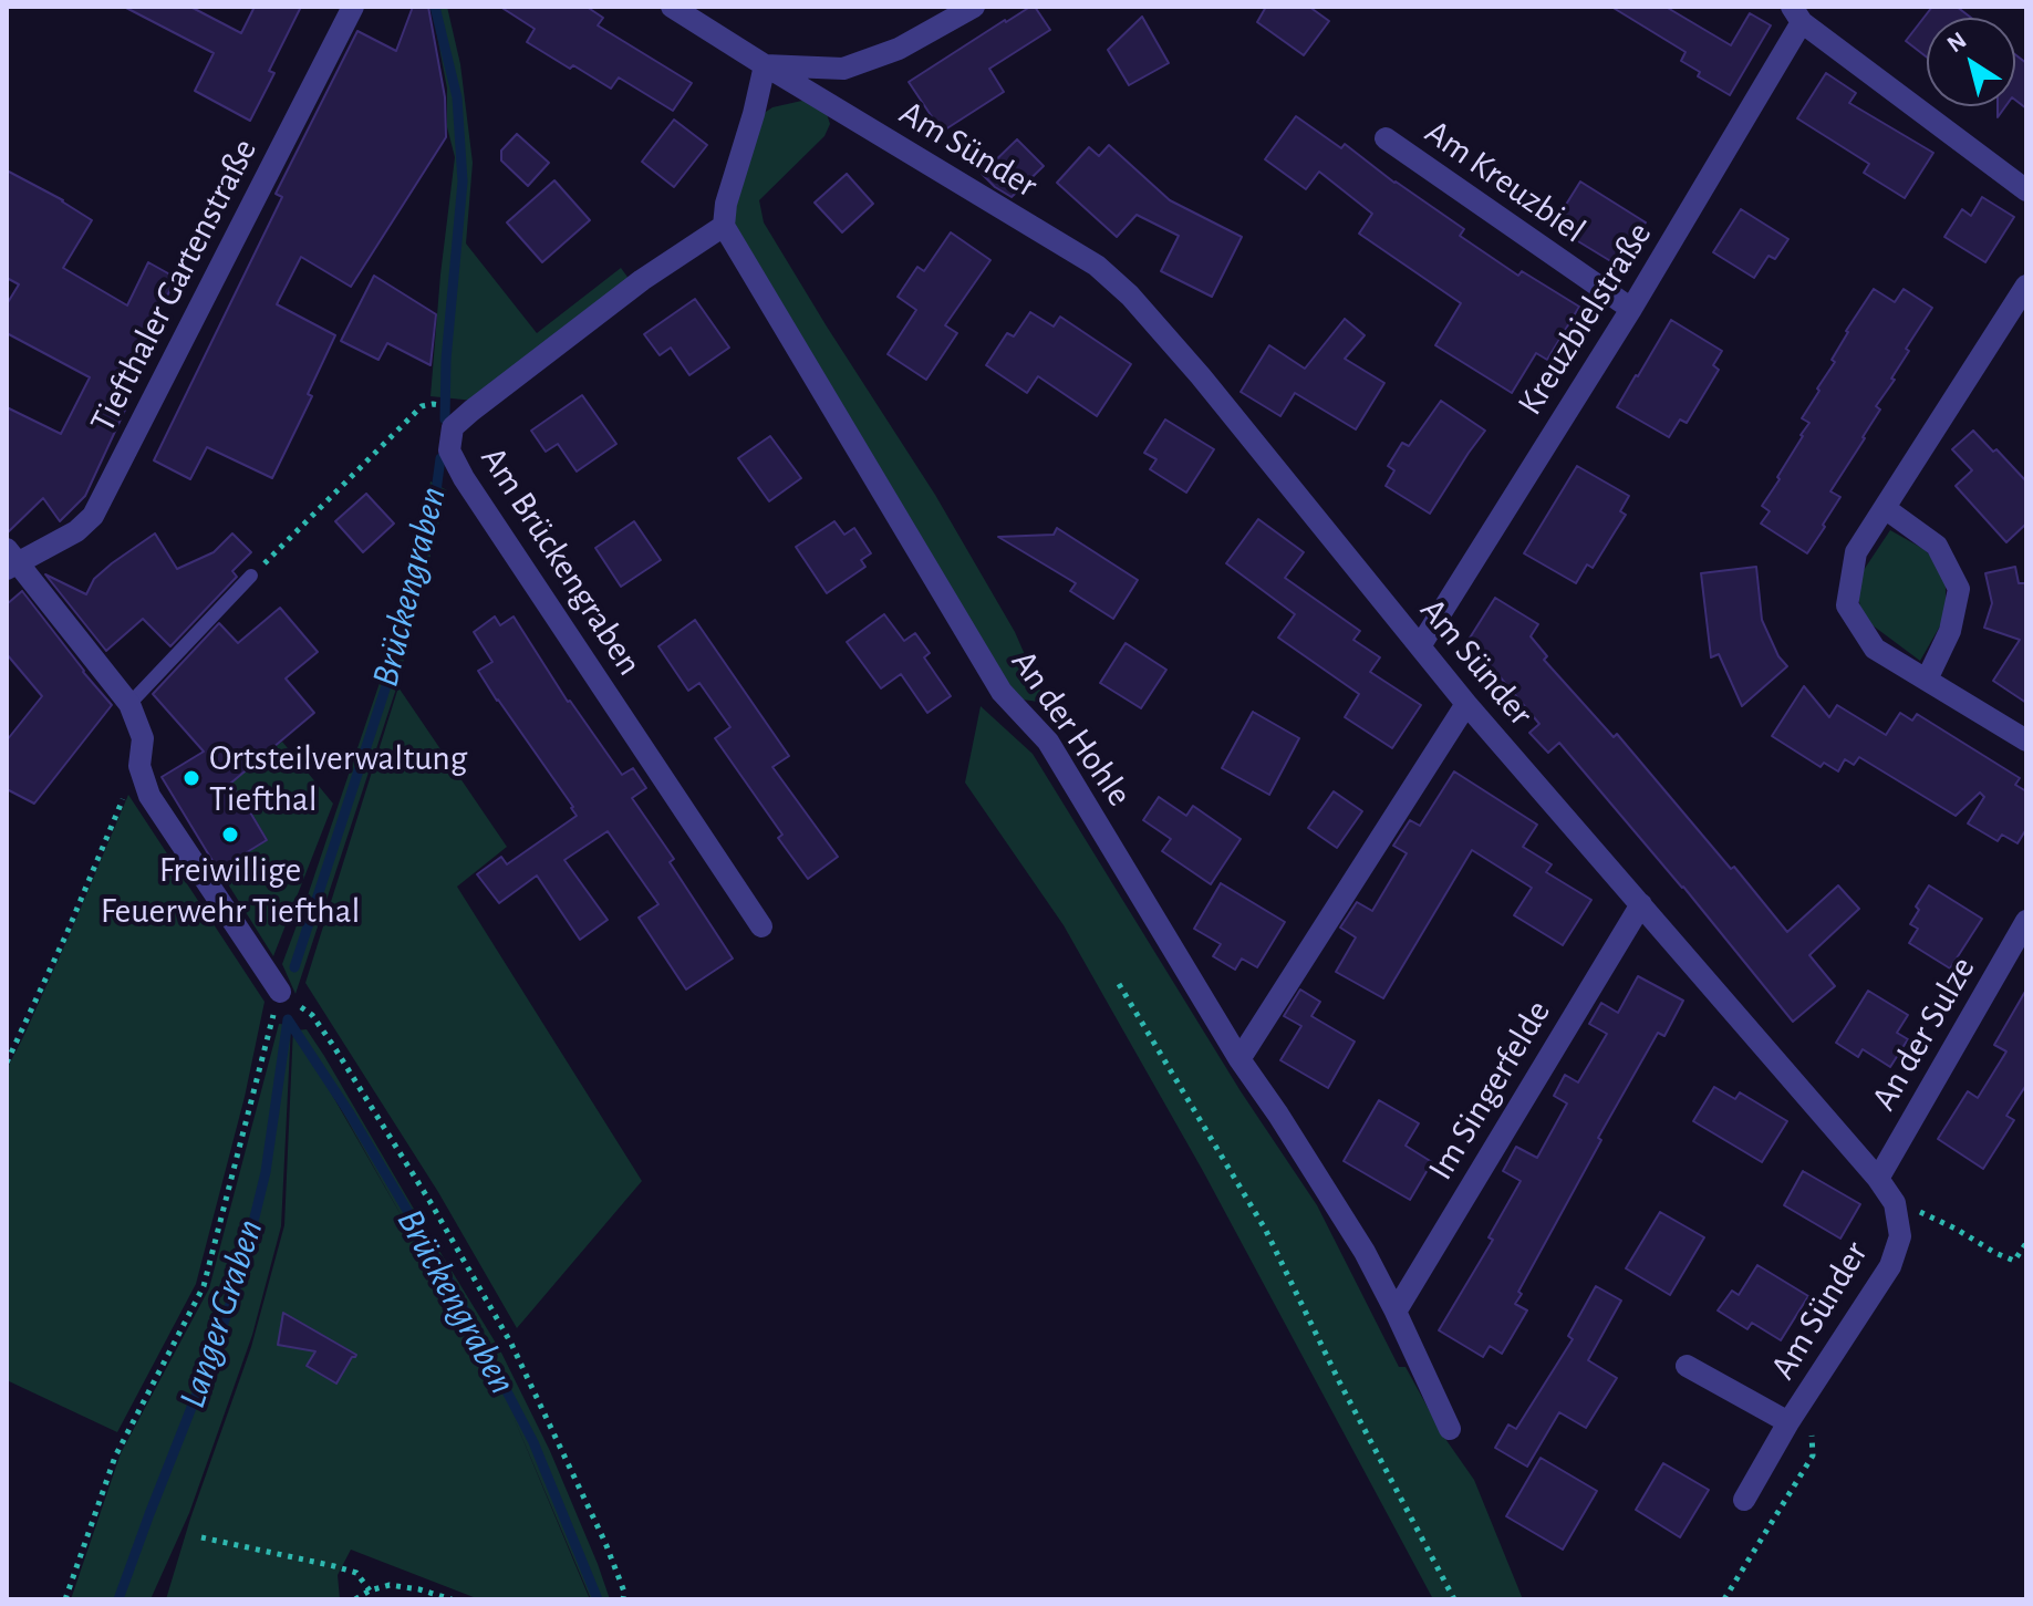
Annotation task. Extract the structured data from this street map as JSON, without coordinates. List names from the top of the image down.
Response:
{
  "streets": {
    "street": [
      "Am Sünder",
      "Am Kreuzbiel",
      "Tiefthaler Gartenstraße",
      "Kreuzbielstraße",
      "Am Brückengraben",
      "An der Hohle",
      "An der Sulze",
      "Im Singerfelde"
    ]
  },
  "crossings": [
    ["Am Sünder", "Kreuzbielstraße"],
    ["Am Sünder", "An der Sulze"],
    ["Am Sünder", "Im Singerfelde"],
    ["Am Kreuzbiel", "Kreuzbielstraße"],
    ["Am Brückengraben", "An der Hohle"],
    ["An der Hohle", "Im Singerfelde"]
  ],
  "water": ["Brückengraben", "Langer Graben"],
  "places": ["Ortsteilverwaltung Tiefthal", "Freiwillige Feuerwehr Tiefthal"],
  "north": "top left"
}
